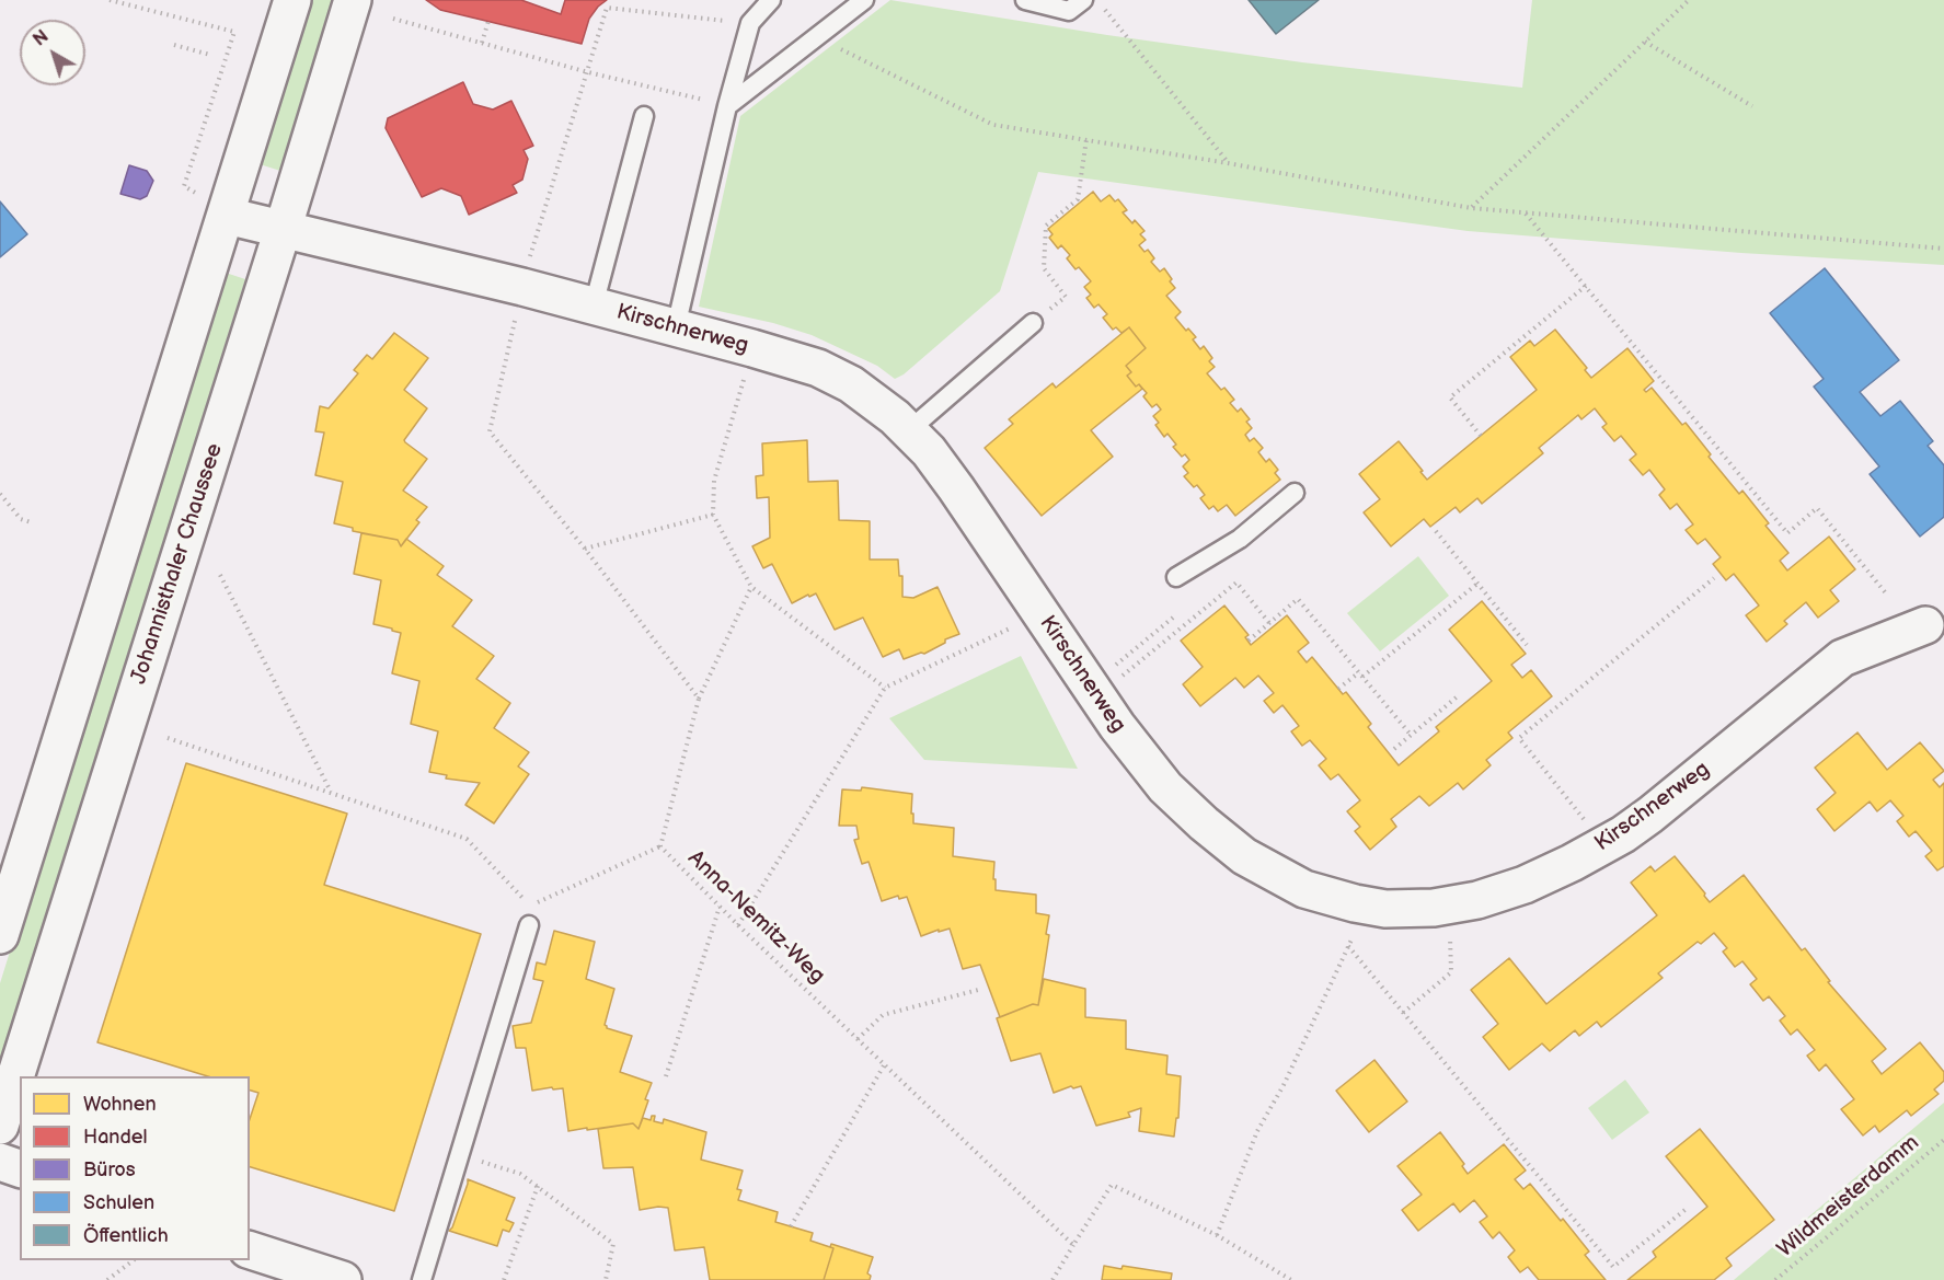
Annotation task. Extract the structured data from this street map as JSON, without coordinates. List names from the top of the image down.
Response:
{
  "streets": {
    "street": ["Kirschnerweg", "Johannisthaler Chaussee"],
    "path": ["Anna-Nemitz-Weg", "Wildmeisterdamm"]
  },
  "crossings": [
    ["Kirschnerweg", "Johannisthaler Chaussee"]
  ],
  "legend": [
    "Wohnen",
    "Handel",
    "Büros",
    "Schulen",
    "Öffentlich"
  ],
  "north": "top left"
}
